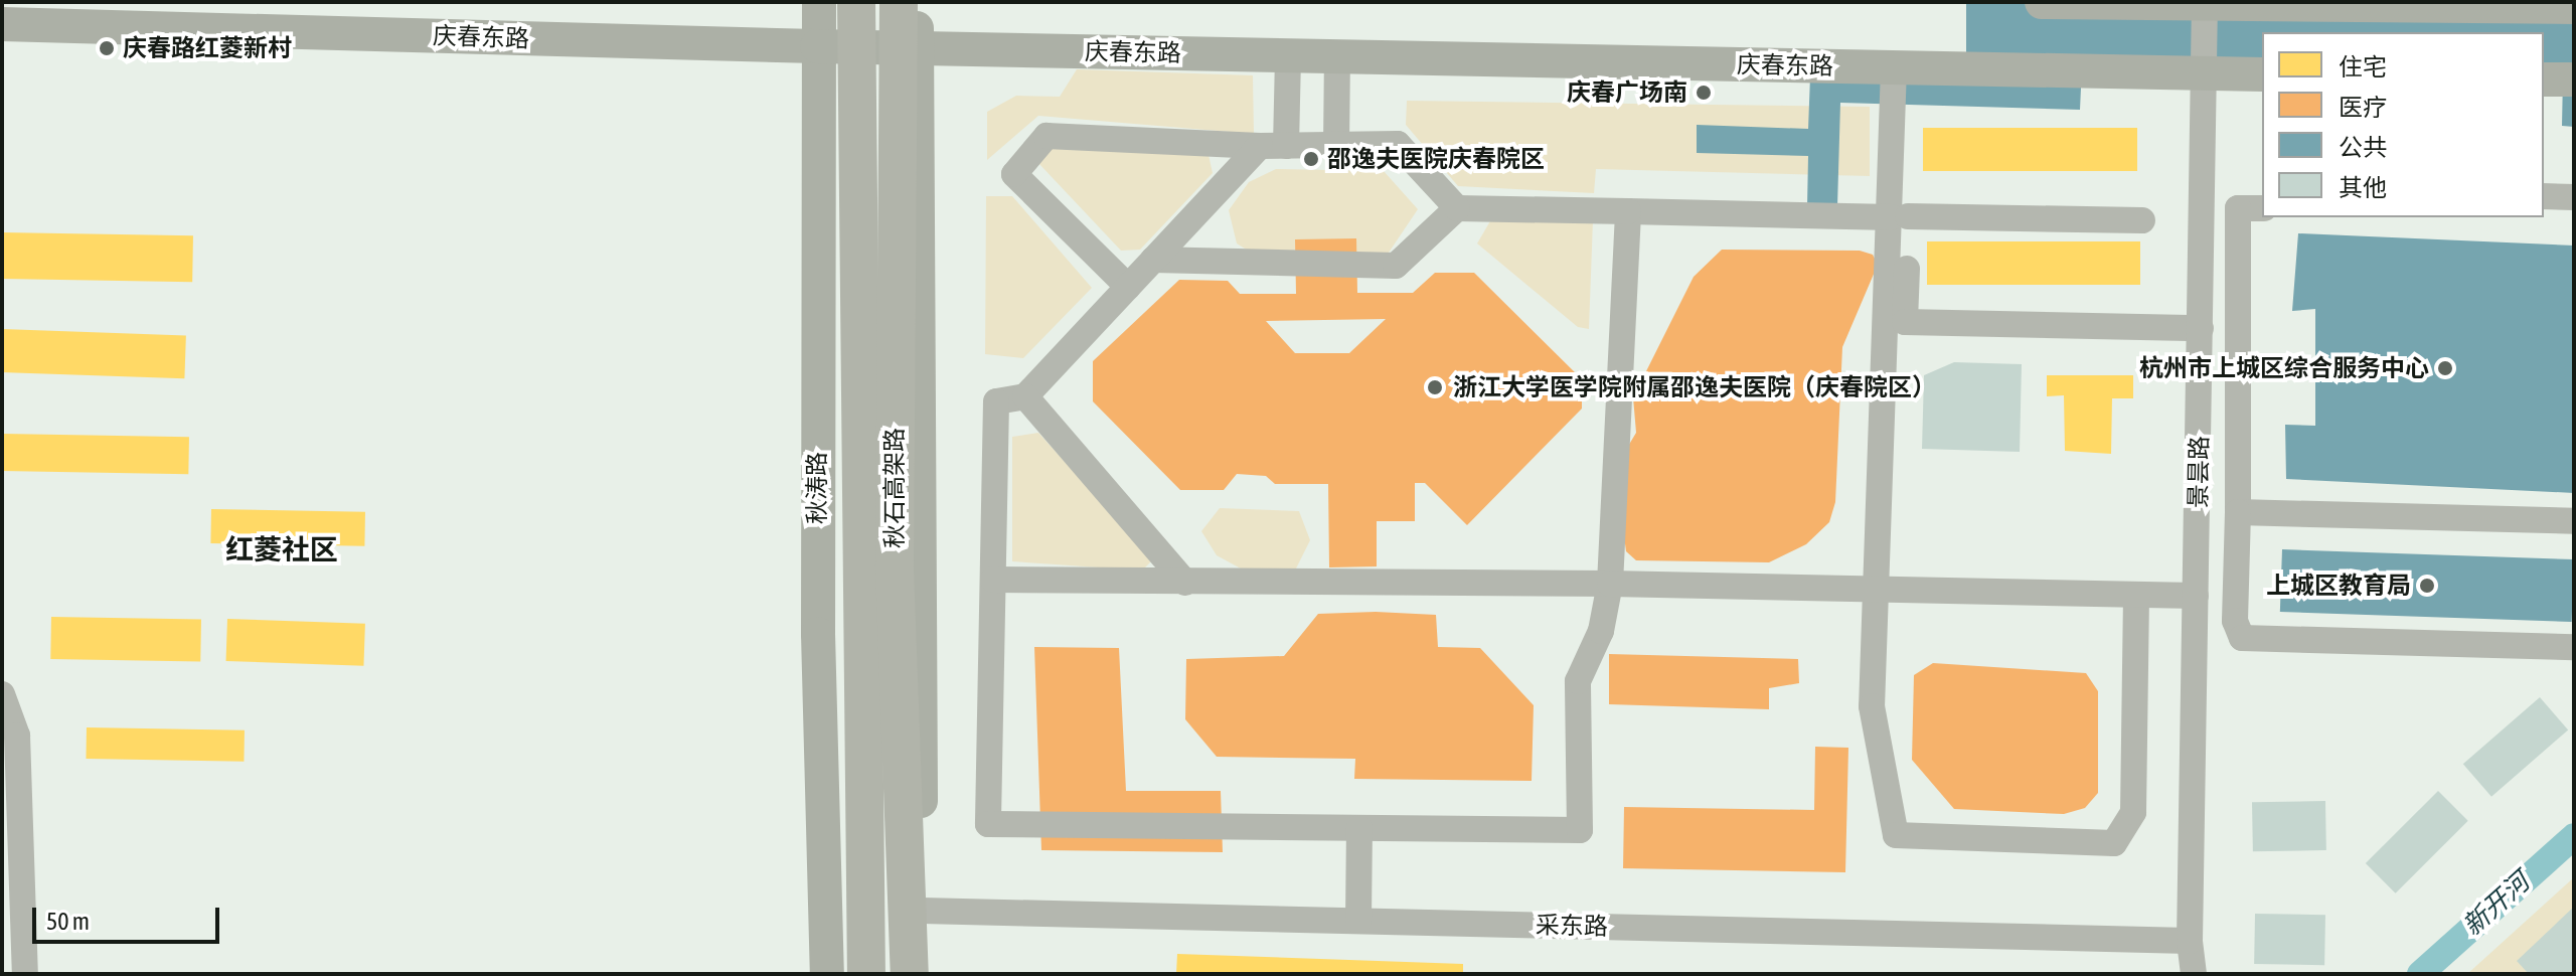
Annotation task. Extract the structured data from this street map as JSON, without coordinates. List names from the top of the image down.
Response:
{
  "streets": {
    "highway": ["秋石高架路"],
    "main road": ["庆春东路", "秋涛路"],
    "street": ["景昙路", "采东路"]
  },
  "crossings": [
    ["庆春东路", "景昙路"],
    ["庆春东路", "秋涛路"],
    ["景昙路", "采东路"]
  ],
  "districts": ["红菱社区"],
  "water": ["新开河"],
  "places": [
    "庆春路红菱新村",
    "庆春广场南",
    "邵逸夫医院庆春院区",
    "杭州市上城区综合服务中心",
    "浙江大学医学院附属邵逸夫医院（庆春院区）",
    "上城区教育局"
  ],
  "legend": [
    "住宅",
    "医疗",
    "公共",
    "其他"
  ],
  "scale_bar": "50 m"
}
